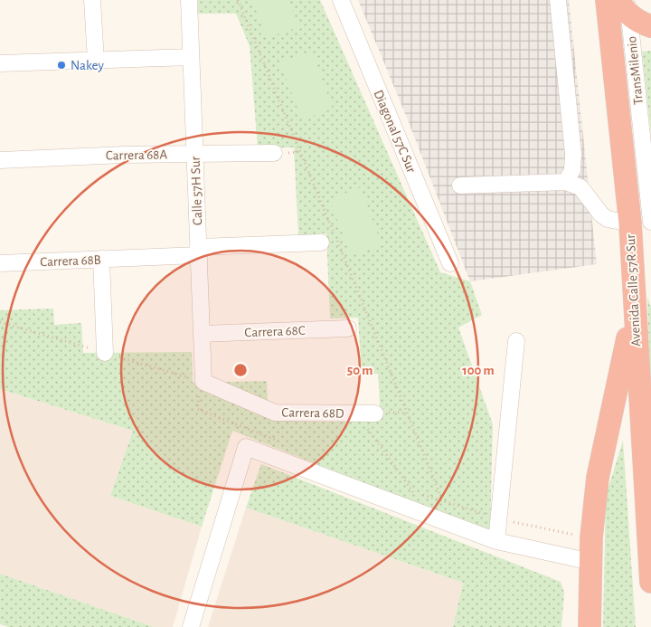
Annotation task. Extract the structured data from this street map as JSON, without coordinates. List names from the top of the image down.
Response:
{
  "streets": {
    "highway": ["Avenida Calle 57R Sur"],
    "street": [
      "TransMilenio",
      "Diagonal 57C Sur",
      "Carrera 68A",
      "Calle 57H Sur",
      "Carrera 68B",
      "Carrera 68C",
      "Carrera 68D"
    ]
  },
  "crossings": [
    ["TransMilenio", "Avenida Calle 57R Sur"],
    ["Carrera 68A", "Calle 57H Sur"],
    ["Calle 57H Sur", "Carrera 68B"],
    ["Calle 57H Sur", "Carrera 68C"],
    ["Calle 57H Sur", "Carrera 68D"]
  ],
  "places": ["Nakey"],
  "rings": ["50 m", "100 m"]
}
